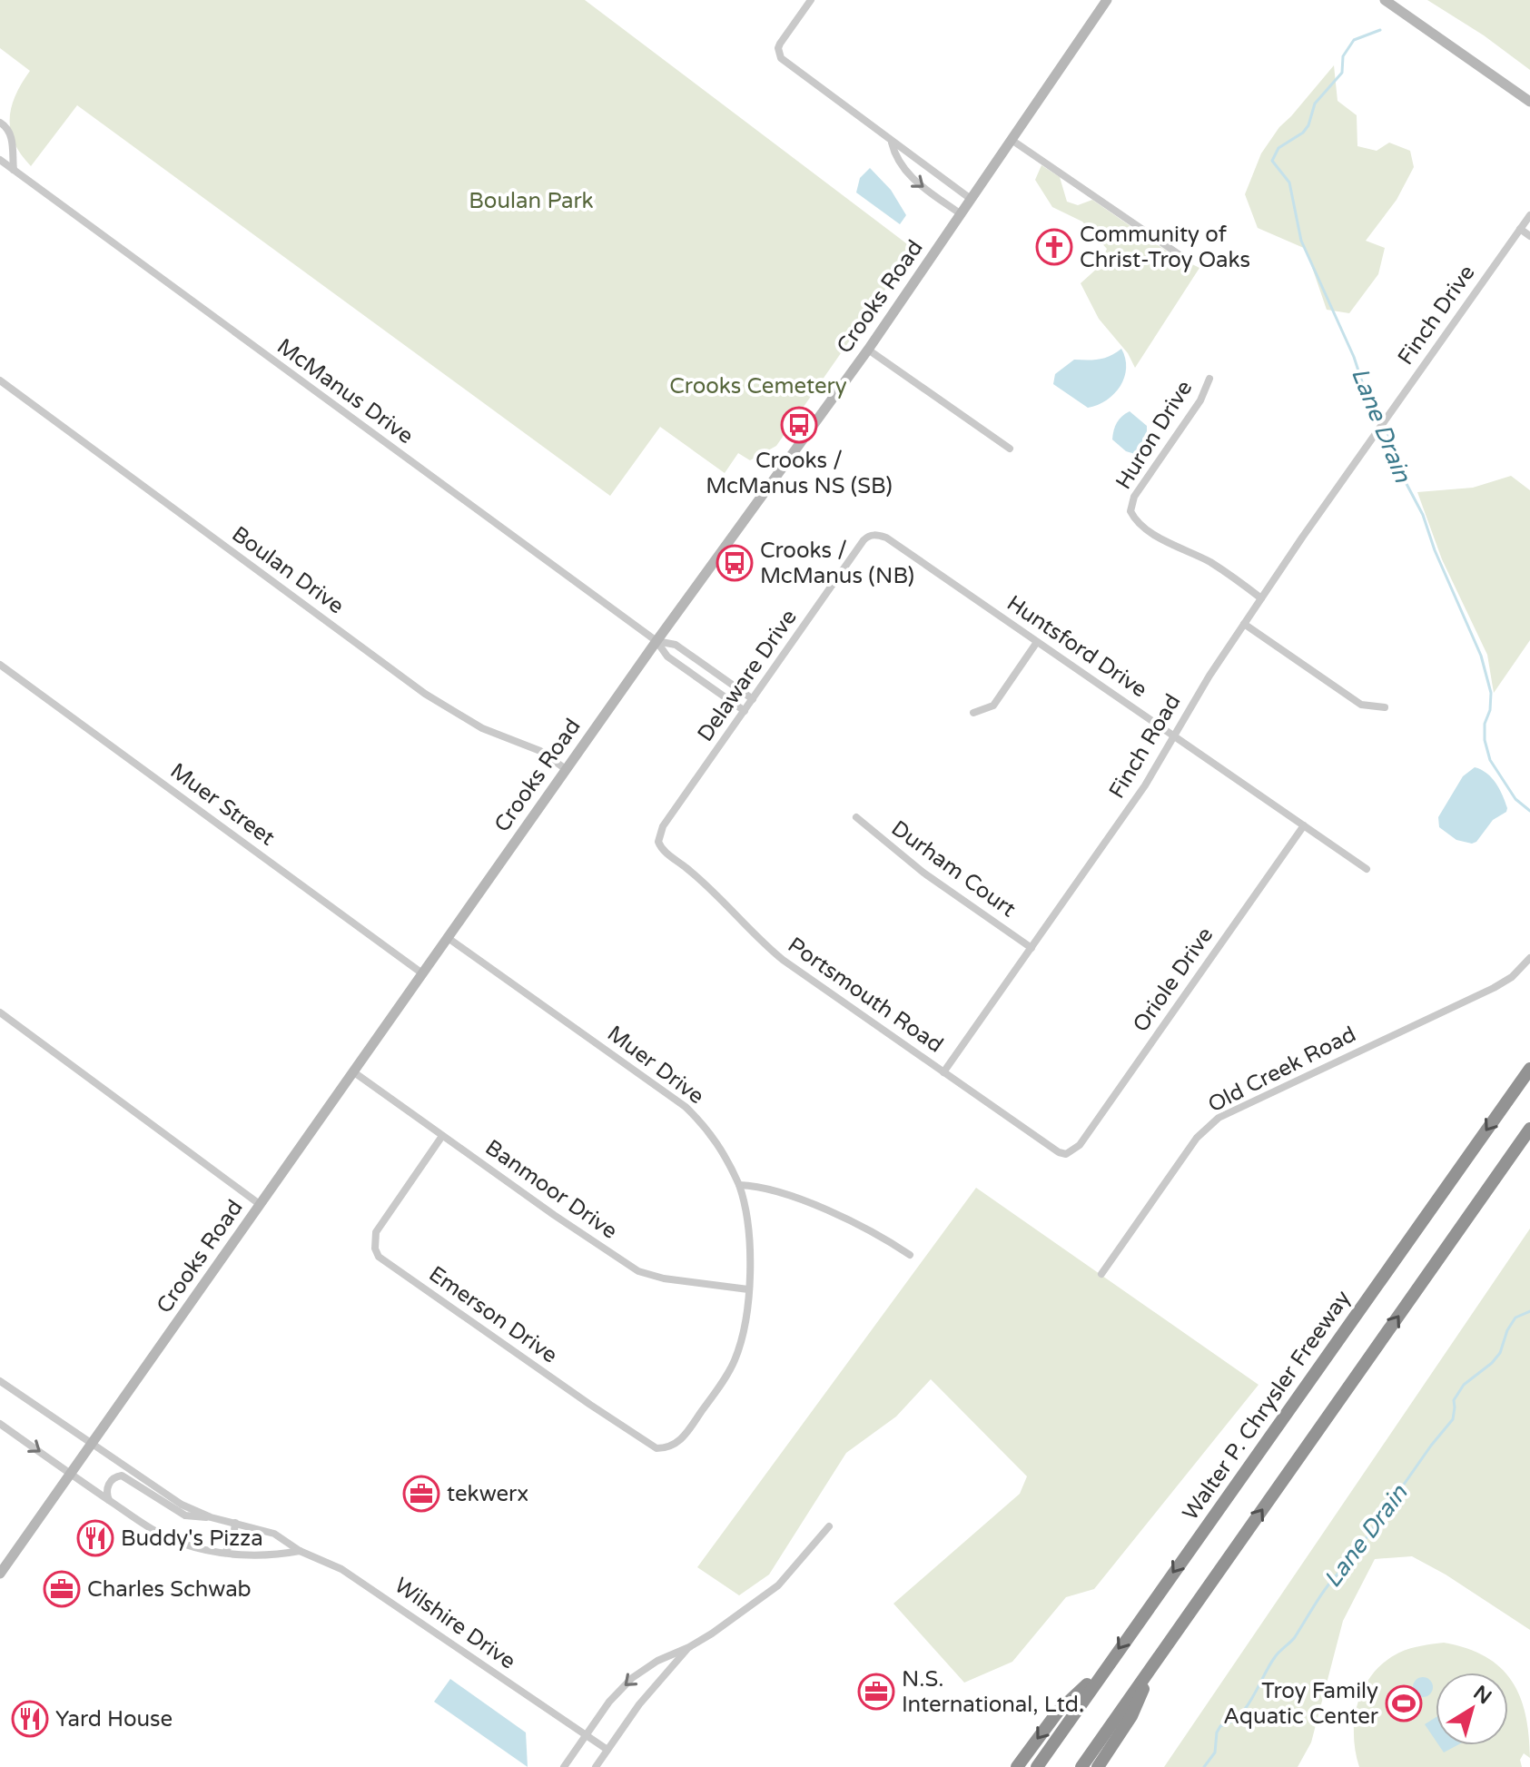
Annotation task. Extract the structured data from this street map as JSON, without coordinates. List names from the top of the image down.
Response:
{
  "streets": {
    "highway": ["Walter P. Chrysler Freeway"],
    "main road": ["Crooks Road"],
    "street": [
      "Finch Drive",
      "McManus Drive",
      "Huron Drive",
      "Boulan Drive",
      "Huntsford Drive",
      "Delaware Drive",
      "Finch Road",
      "Muer Street",
      "Durham Court",
      "Oriole Drive",
      "Portsmouth Road",
      "Muer Drive",
      "Old Creek Road",
      "Banmoor Drive",
      "Emerson Drive",
      "Wilshire Drive"
    ]
  },
  "crossings": [
    ["Crooks Road", "McManus Drive"],
    ["Crooks Road", "Boulan Drive"],
    ["Crooks Road", "Muer Street"],
    ["Crooks Road", "Muer Drive"],
    ["Crooks Road", "Banmoor Drive"],
    ["Crooks Road", "Wilshire Drive"],
    ["Finch Drive", "Finch Road"],
    ["Huron Drive", "Finch Road"],
    ["Huntsford Drive", "Delaware Drive"],
    ["Huntsford Drive", "Finch Road"],
    ["Huntsford Drive", "Oriole Drive"],
    ["Delaware Drive", "Portsmouth Road"],
    ["Finch Road", "Durham Court"],
    ["Finch Road", "Portsmouth Road"],
    ["Oriole Drive", "Portsmouth Road"],
    ["Muer Drive", "Banmoor Drive"],
    ["Muer Drive", "Emerson Drive"],
    ["Banmoor Drive", "Emerson Drive"]
  ],
  "water": ["Lane Drain"],
  "parks": ["Boulan Park", "Crooks Cemetery"],
  "places": {
    "church": ["Community of Christ-Troy Oaks"],
    "bus stop": ["Crooks / McManus NS (SB)", "Crooks / McManus (NB)"],
    "office": ["tekwerx", "Charles Schwab", "N.S. International, Ltd."],
    "restaurant": ["Buddy's Pizza", "Yard House"],
    "sports": ["Troy Family Aquatic Center"]
  },
  "north": "top right"
}
